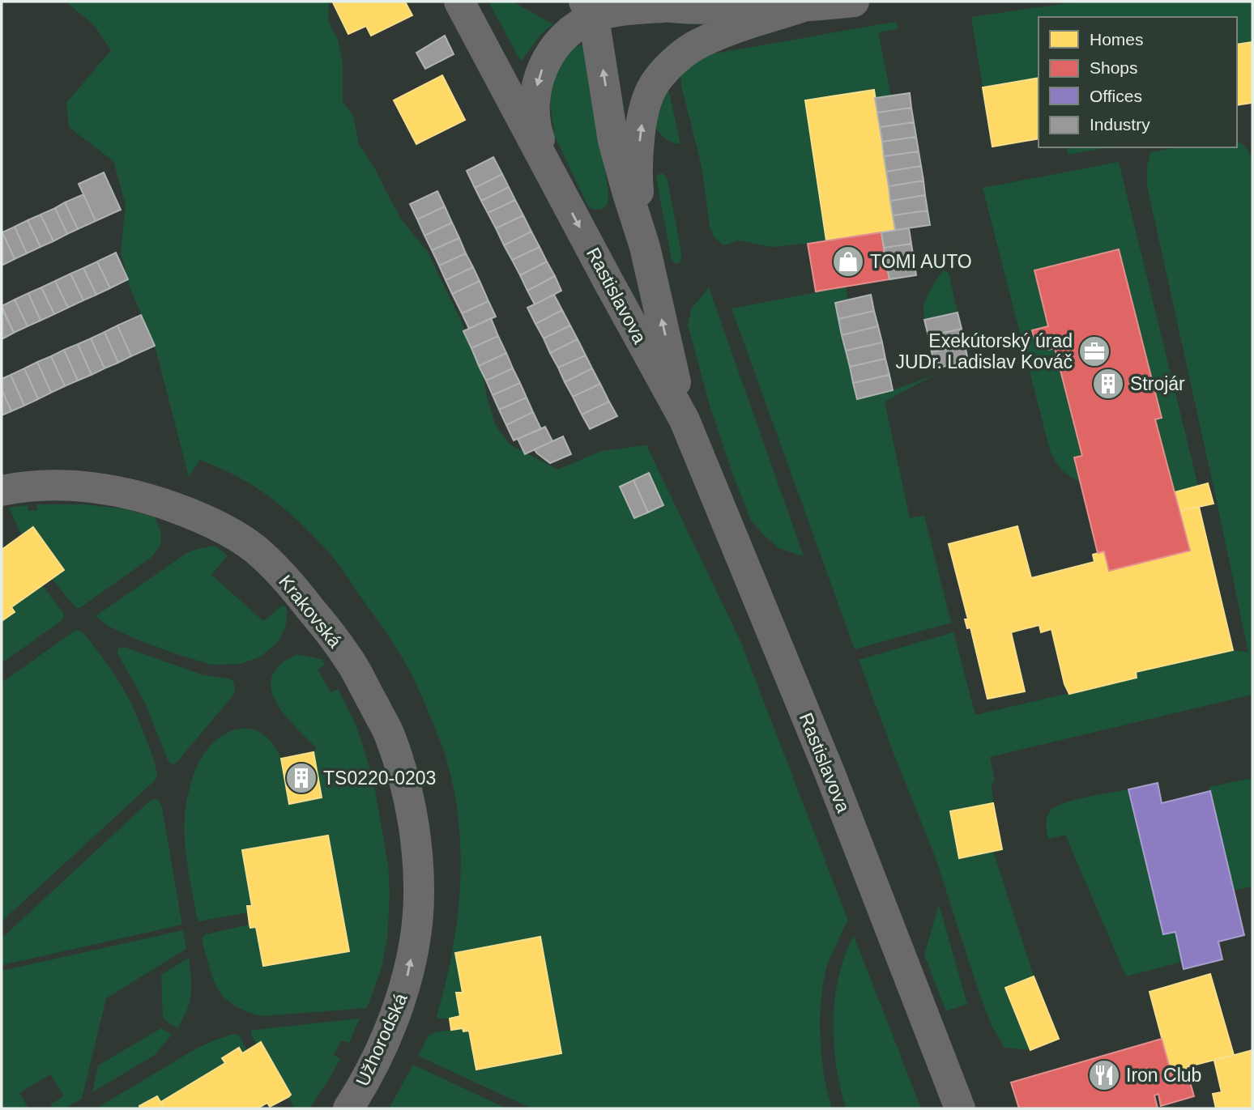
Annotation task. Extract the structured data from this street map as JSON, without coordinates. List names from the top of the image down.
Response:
{
  "streets": {
    "street": ["Rastislavova", "Krakovská", "Užhorodská"]
  },
  "crossings": [
    ["Krakovská", "Užhorodská"]
  ],
  "one_way": ["Užhorodská"],
  "places": {
    "shop": ["TOMI AUTO"],
    "office": ["Exekútorský úrad JUDr. Ladislav Kováč"],
    "building": ["Strojár", "TS0220-0203"],
    "restaurant": ["Iron Club"]
  },
  "legend": [
    "Homes",
    "Shops",
    "Offices",
    "Industry"
  ]
}
